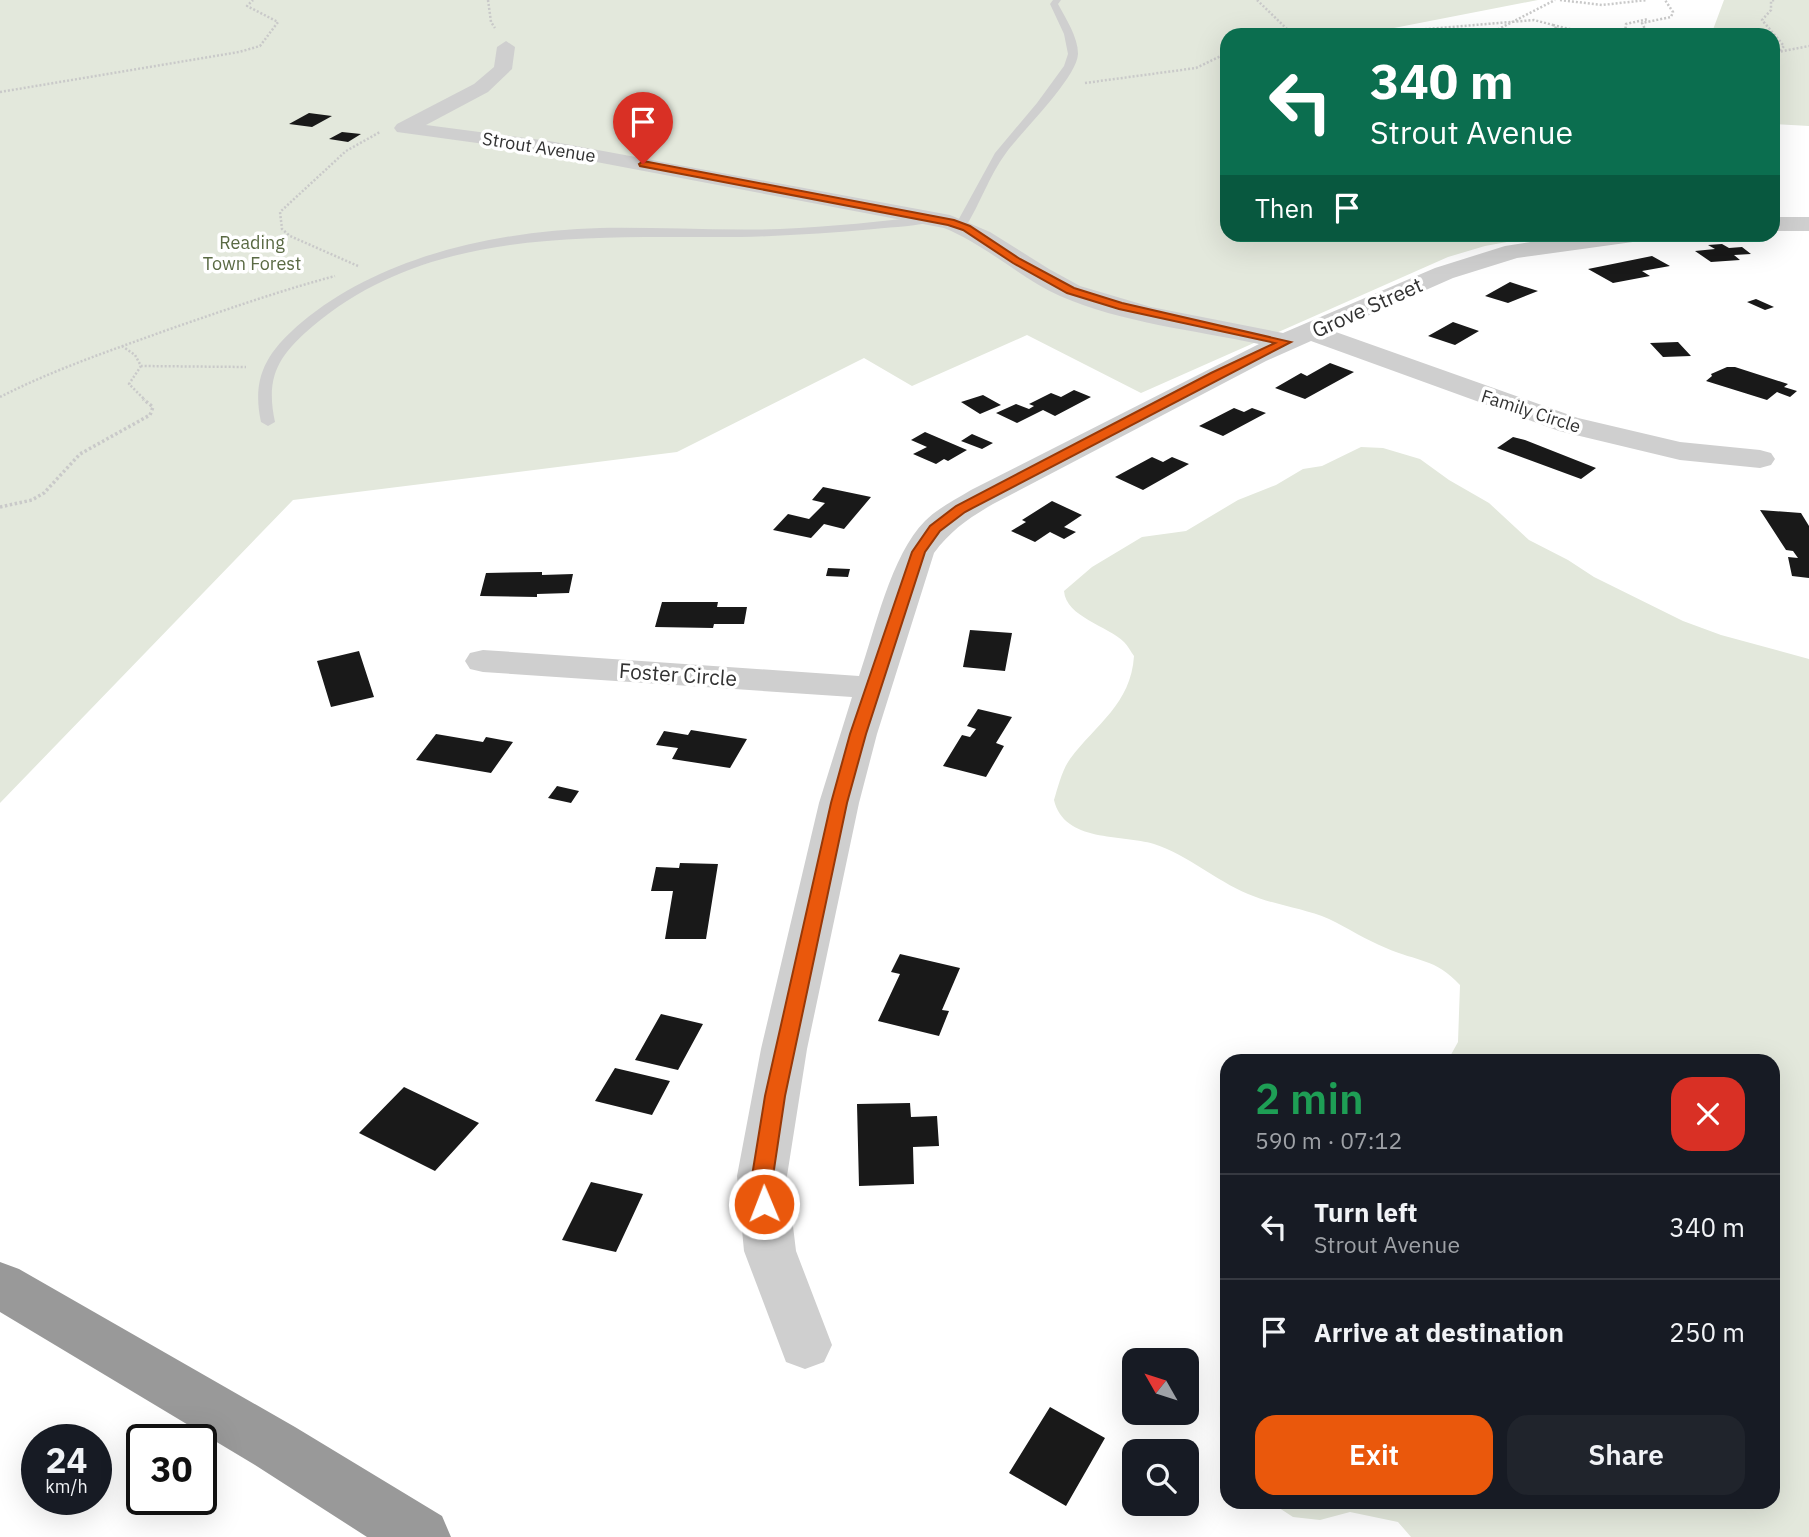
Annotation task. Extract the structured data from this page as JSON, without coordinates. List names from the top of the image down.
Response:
{
  "streets": {
    "street": [
      "Strout Avenue",
      "Grove Street",
      "Family Circle",
      "Foster Circle"
    ]
  },
  "crossings": [
    ["Strout Avenue", "Grove Street"],
    ["Strout Avenue", "Family Circle"],
    ["Grove Street", "Family Circle"],
    ["Grove Street", "Foster Circle"]
  ],
  "parks": ["Reading Town Forest"],
  "north": "top left",
  "page": {
    "turn": ["340 m", "Strout Avenue"],
    "then": "Then",
    "heading": ["2 min", "590 m · 07:12"],
    "list": [
      {
        "name": "Turn left",
        "note": "Strout Avenue",
        "value": "340 m"
      },
      {
        "name": "Arrive at destination",
        "value": "250 m"
      }
    ],
    "buttons": ["Exit", "Share"],
    "speed": "24 km/h",
    "limit": "30"
  }
}
